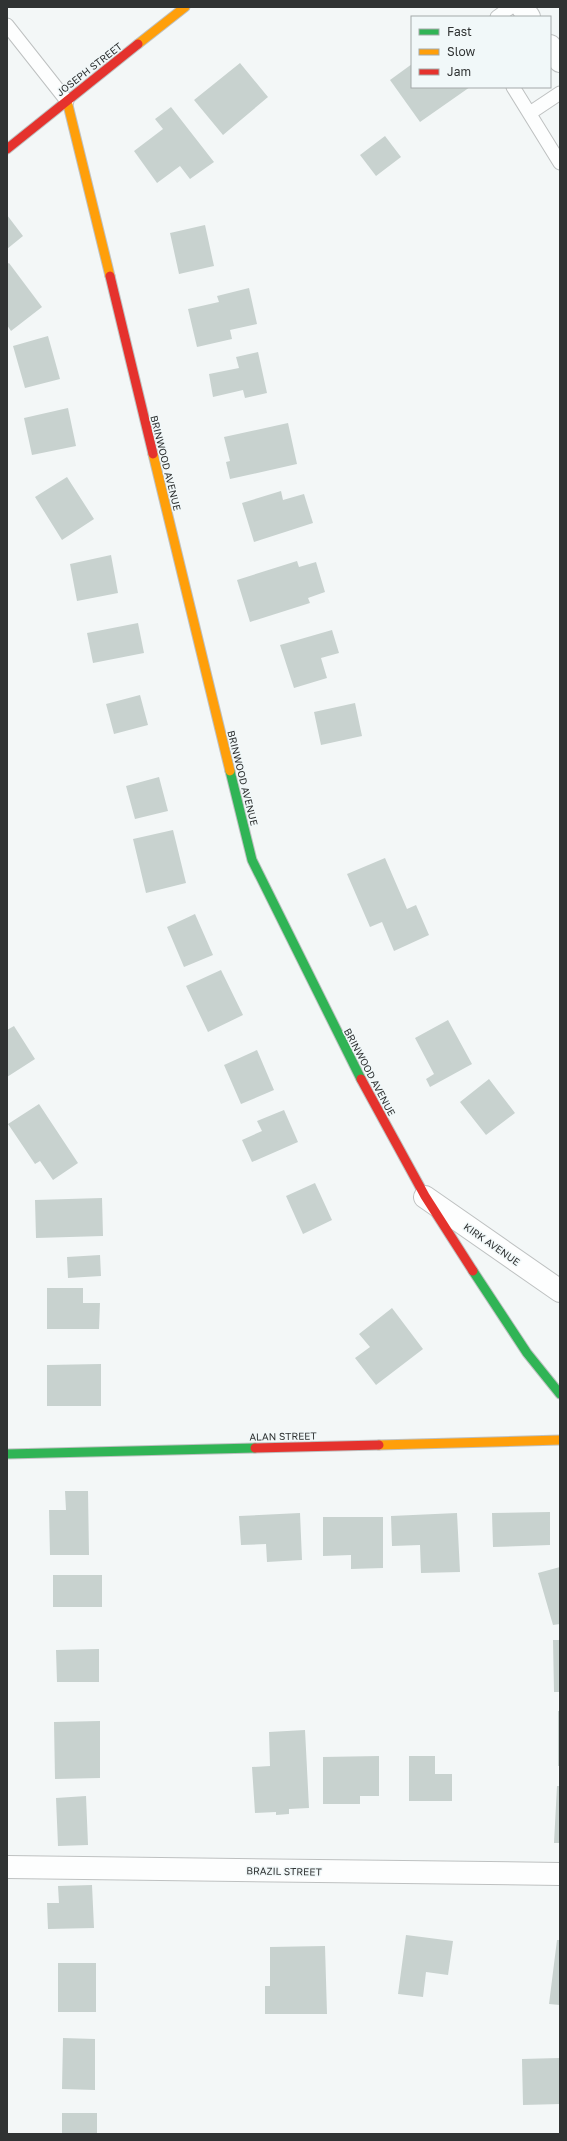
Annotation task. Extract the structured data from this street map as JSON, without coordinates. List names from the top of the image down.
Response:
{
  "streets": {
    "street": [
      "JOSEPH STREET",
      "BRINWOOD AVENUE",
      "KIRK AVENUE",
      "ALAN STREET",
      "BRAZIL STREET"
    ]
  },
  "crossings": [
    ["JOSEPH STREET", "BRINWOOD AVENUE"],
    ["BRINWOOD AVENUE", "KIRK AVENUE"]
  ],
  "legend": ["Fast", "Slow", "Jam"]
}
